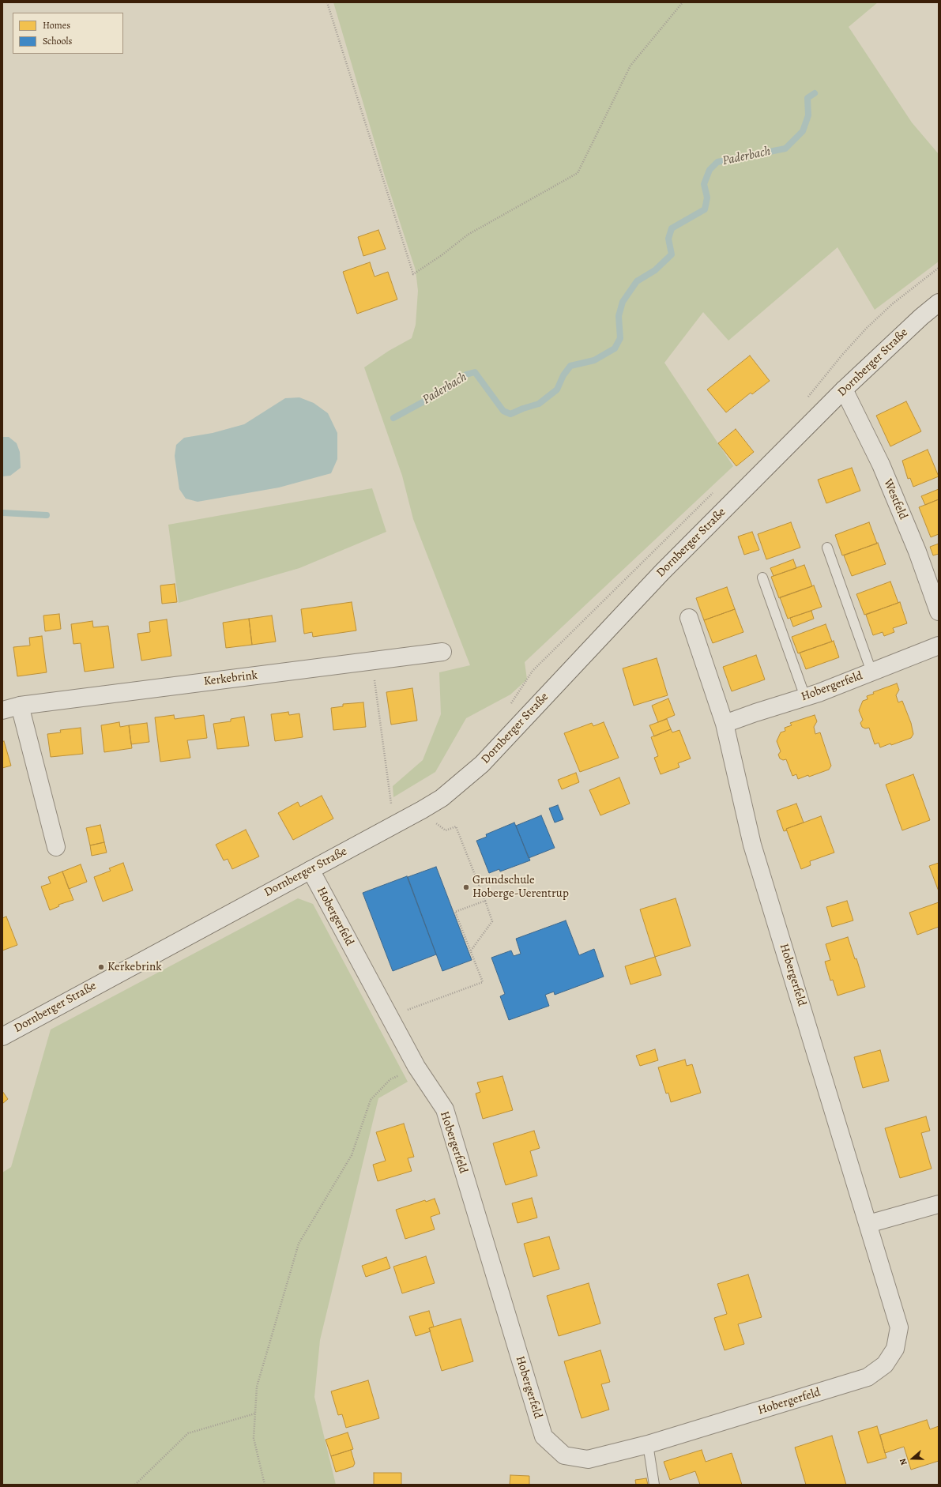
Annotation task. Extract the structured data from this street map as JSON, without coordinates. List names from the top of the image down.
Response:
{
  "streets": {
    "street": [
      "Dornberger Straße",
      "Westfeld",
      "Kerkebrink",
      "Hobergerfeld"
    ]
  },
  "crossings": [
    ["Dornberger Straße", "Westfeld"],
    ["Dornberger Straße", "Hobergerfeld"]
  ],
  "water": ["Paderbach"],
  "places": ["Grundschule Hoberge-Uerentrup", "Kerkebrink"],
  "legend": ["Homes", "Schools"],
  "north": "left"
}
